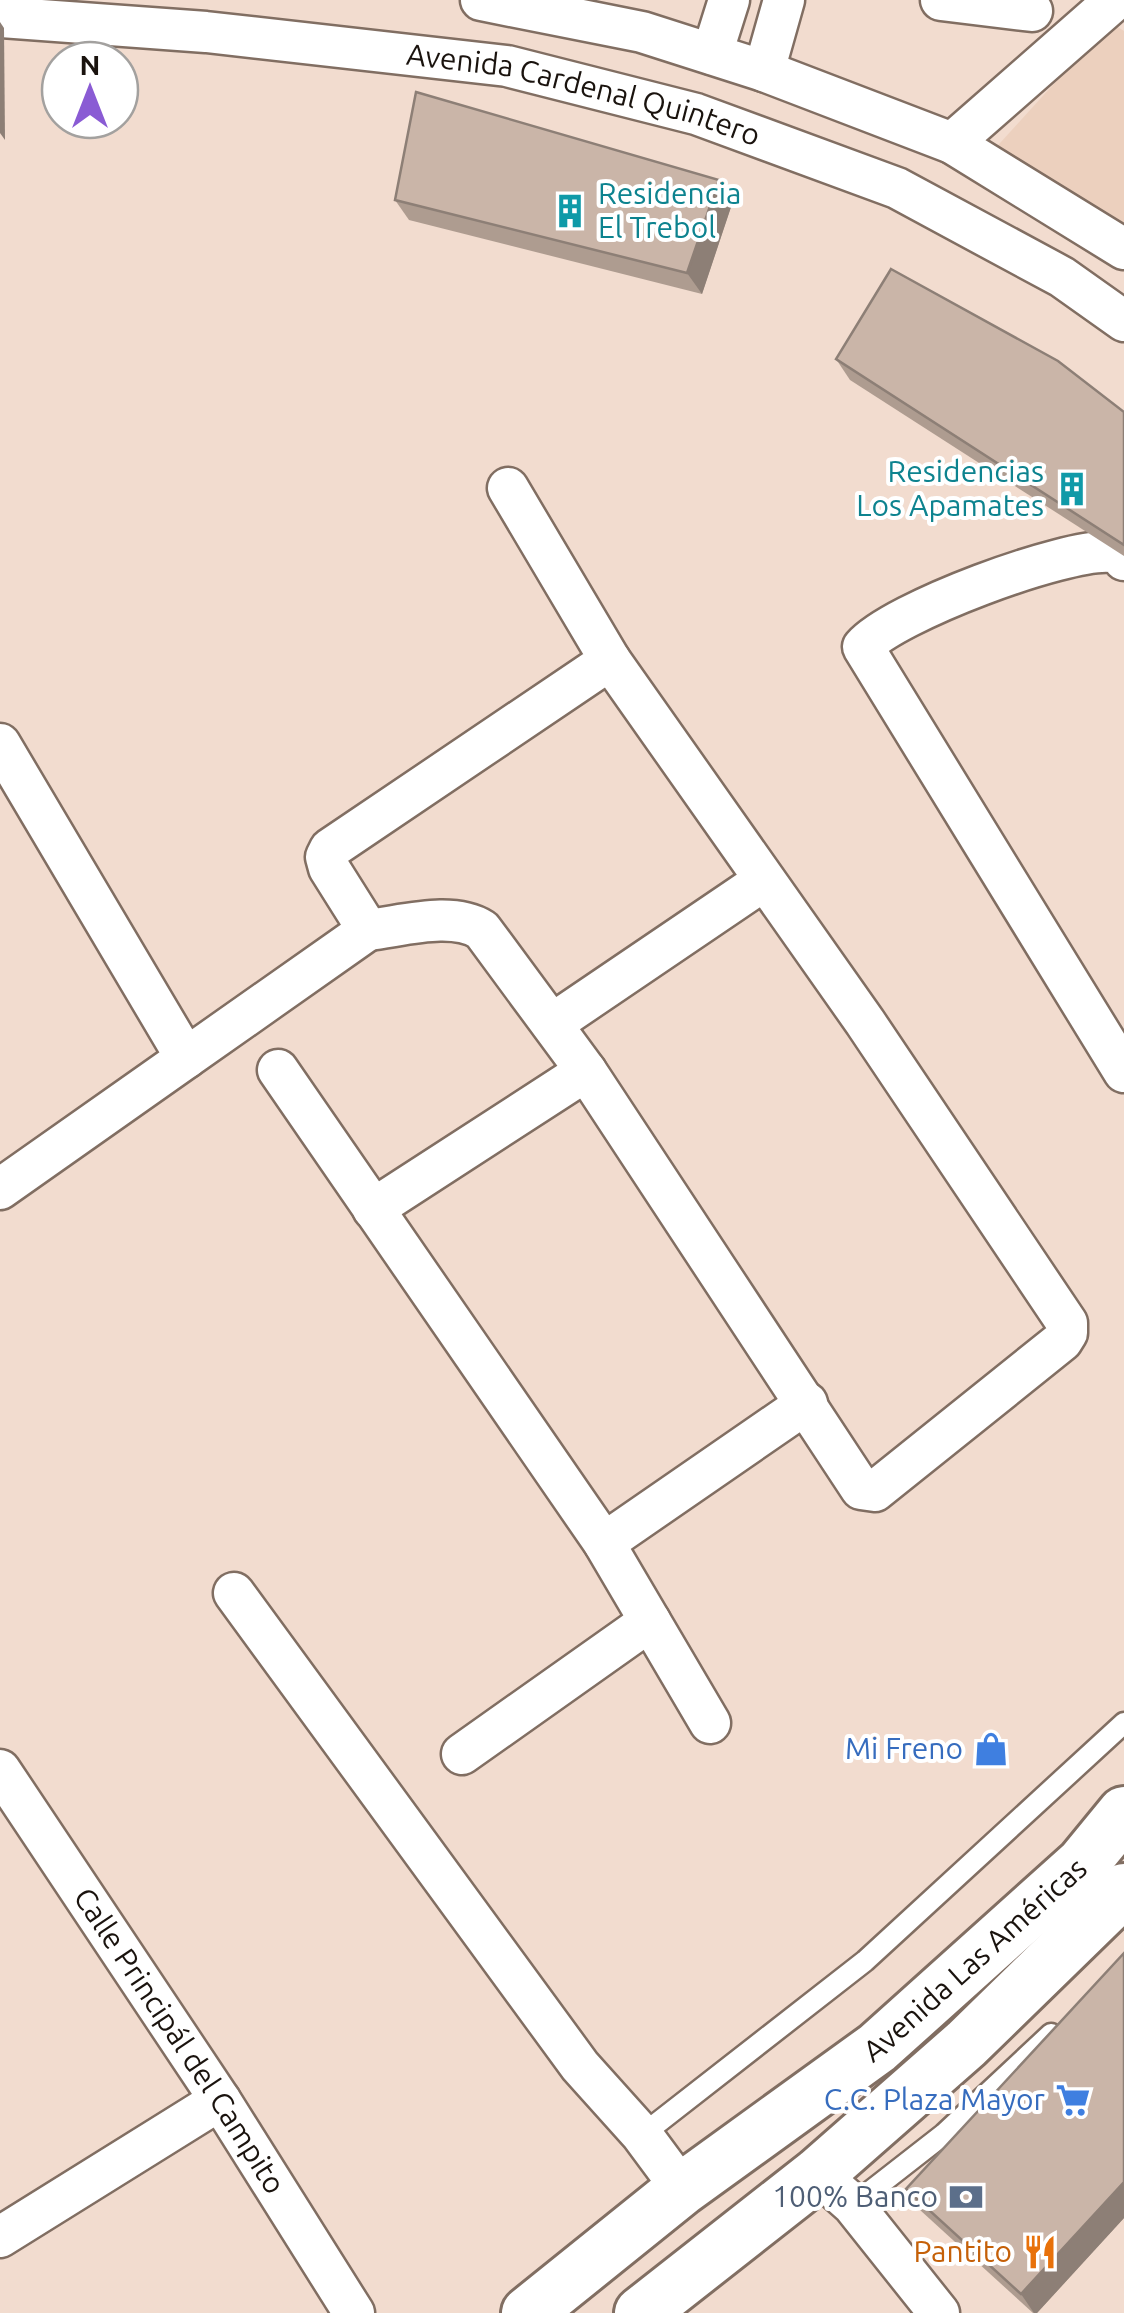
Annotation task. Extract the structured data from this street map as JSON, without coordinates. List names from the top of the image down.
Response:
{
  "streets": {
    "street": ["Avenida Cardenal Quintero", "Avenida Las Américas", "Calle Principál del Campito"]
  },
  "places": {
    "building": ["Residencia El Trebol", "Residencias Los Apamates"],
    "shop": ["Mi Freno"],
    "supermarket": ["C.C. Plaza Mayor"],
    "bank": ["100% Banco"],
    "restaurant": ["Pantito"]
  },
  "north": "top"
}
